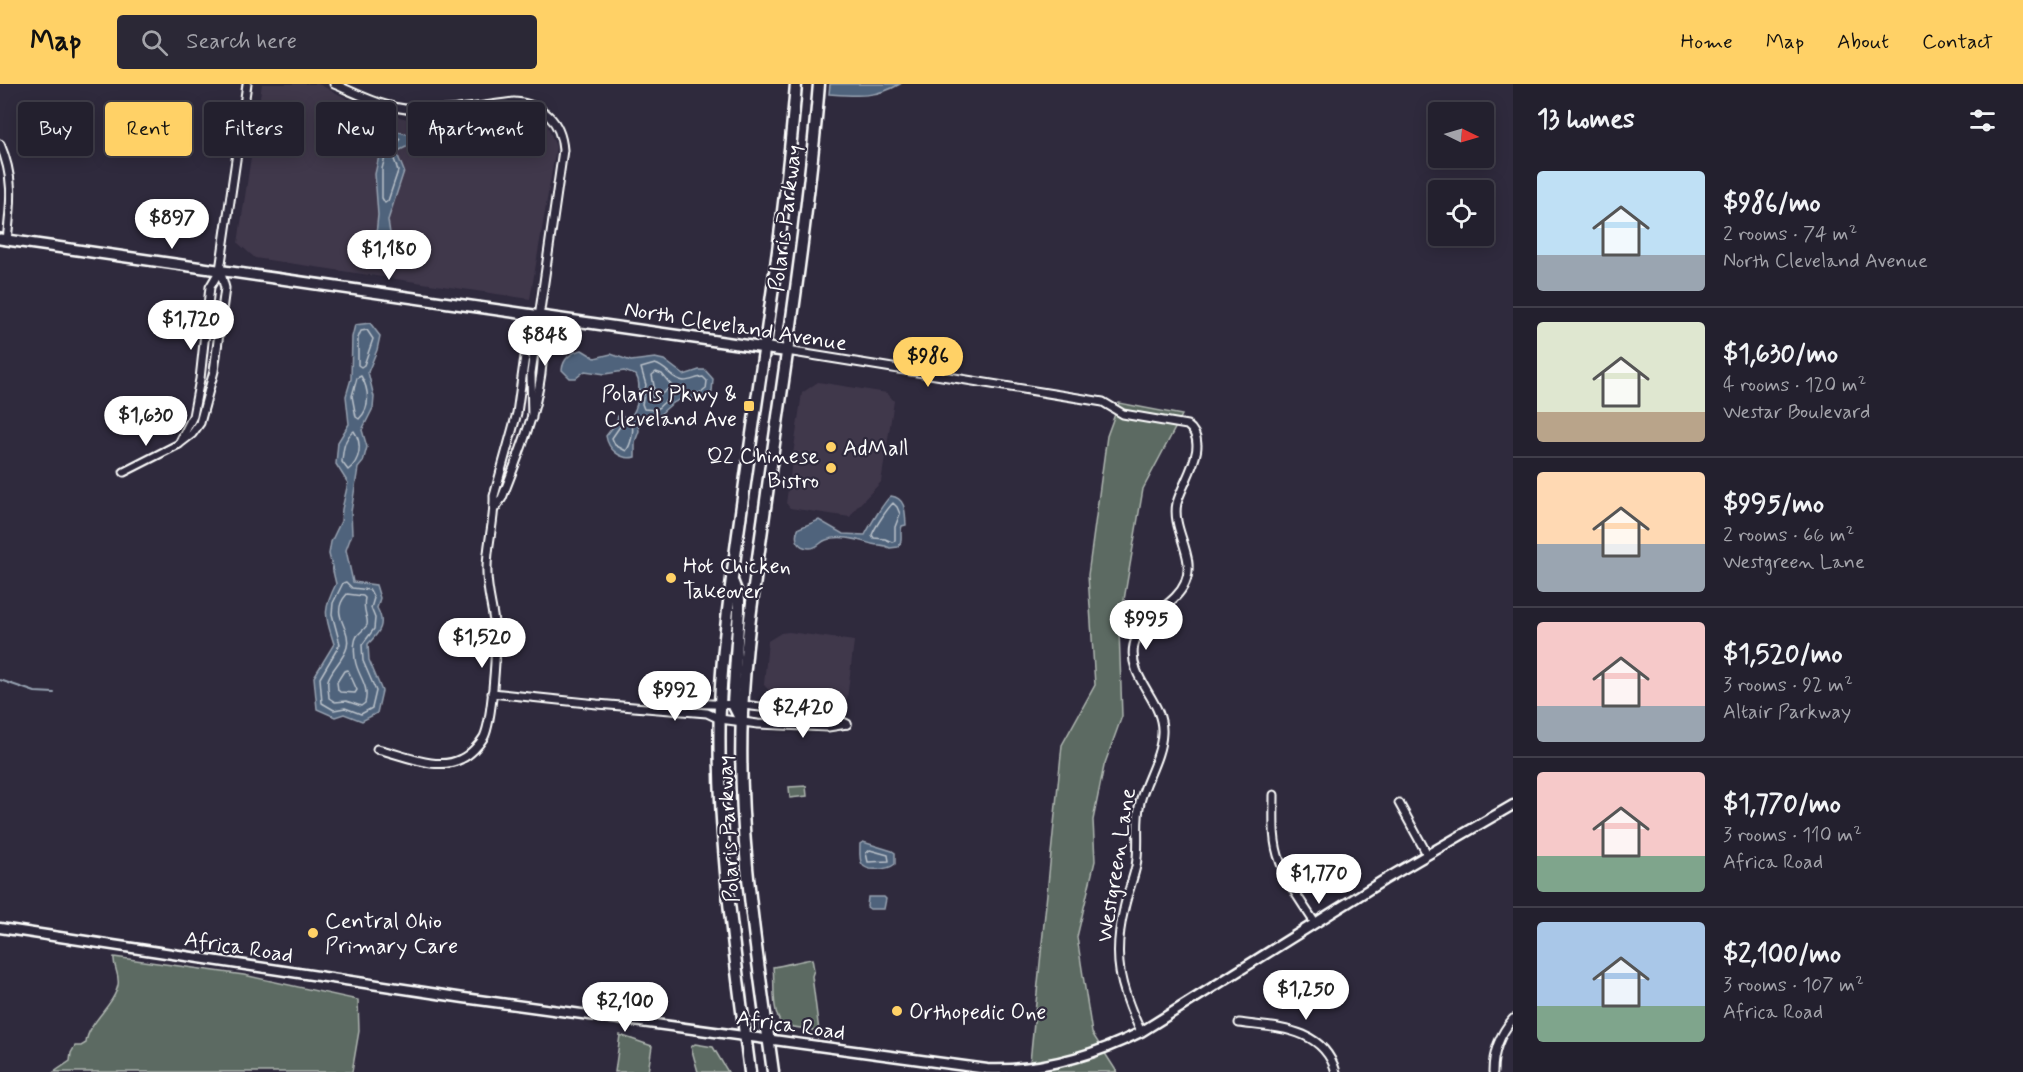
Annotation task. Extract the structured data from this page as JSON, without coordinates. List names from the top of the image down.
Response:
{
  "streets": {
    "main road": ["Polaris Parkway", "North Cleveland Avenue"],
    "street": ["Westgreen Lane", "Africa Road"]
  },
  "crossings": [
    ["Polaris Parkway", "North Cleveland Avenue"],
    ["Polaris Parkway", "Africa Road"],
    ["North Cleveland Avenue", "Westgreen Lane"],
    ["Westgreen Lane", "Africa Road"]
  ],
  "places": {
    "transit": ["Polaris Pkwy & Cleveland Ave"],
    "other": [
      "AdMall",
      "Q2 Chinese Bistro",
      "Hot Chicken Takeover",
      "Central Ohio Primary Care",
      "Orthopedic One"
    ]
  },
  "north": "right",
  "page": {
    "header": "Map",
    "search": "Search here",
    "nav": [
      "Home",
      "Map",
      "About",
      "Contact"
    ],
    "heading": "13 homes",
    "chip": [
      "Buy",
      "Rent",
      "Filters",
      "New",
      "Apartment"
    ],
    "list": [
      {
        "name": "$986/mo",
        "note": "2 rooms · 74 m² · North Cleveland Avenue"
      },
      {
        "name": "$1,630/mo",
        "note": "4 rooms · 120 m² · Westar Boulevard"
      },
      {
        "name": "$995/mo",
        "note": "2 rooms · 66 m² · Westgreen Lane"
      },
      {
        "name": "$1,520/mo",
        "note": "3 rooms · 92 m² · Altair Parkway"
      },
      {
        "name": "$1,770/mo",
        "note": "3 rooms · 110 m² · Africa Road"
      },
      {
        "name": "$2,100/mo",
        "note": "3 rooms · 107 m² · Africa Road"
      }
    ],
    "price": [
      "$897",
      "$1,180",
      "$1,720",
      "$848",
      "$986",
      "$1,630",
      "$995",
      "$1,520",
      "$992",
      "$2,420",
      "$1,770",
      "$1,250",
      "$2,100"
    ]
  }
}
